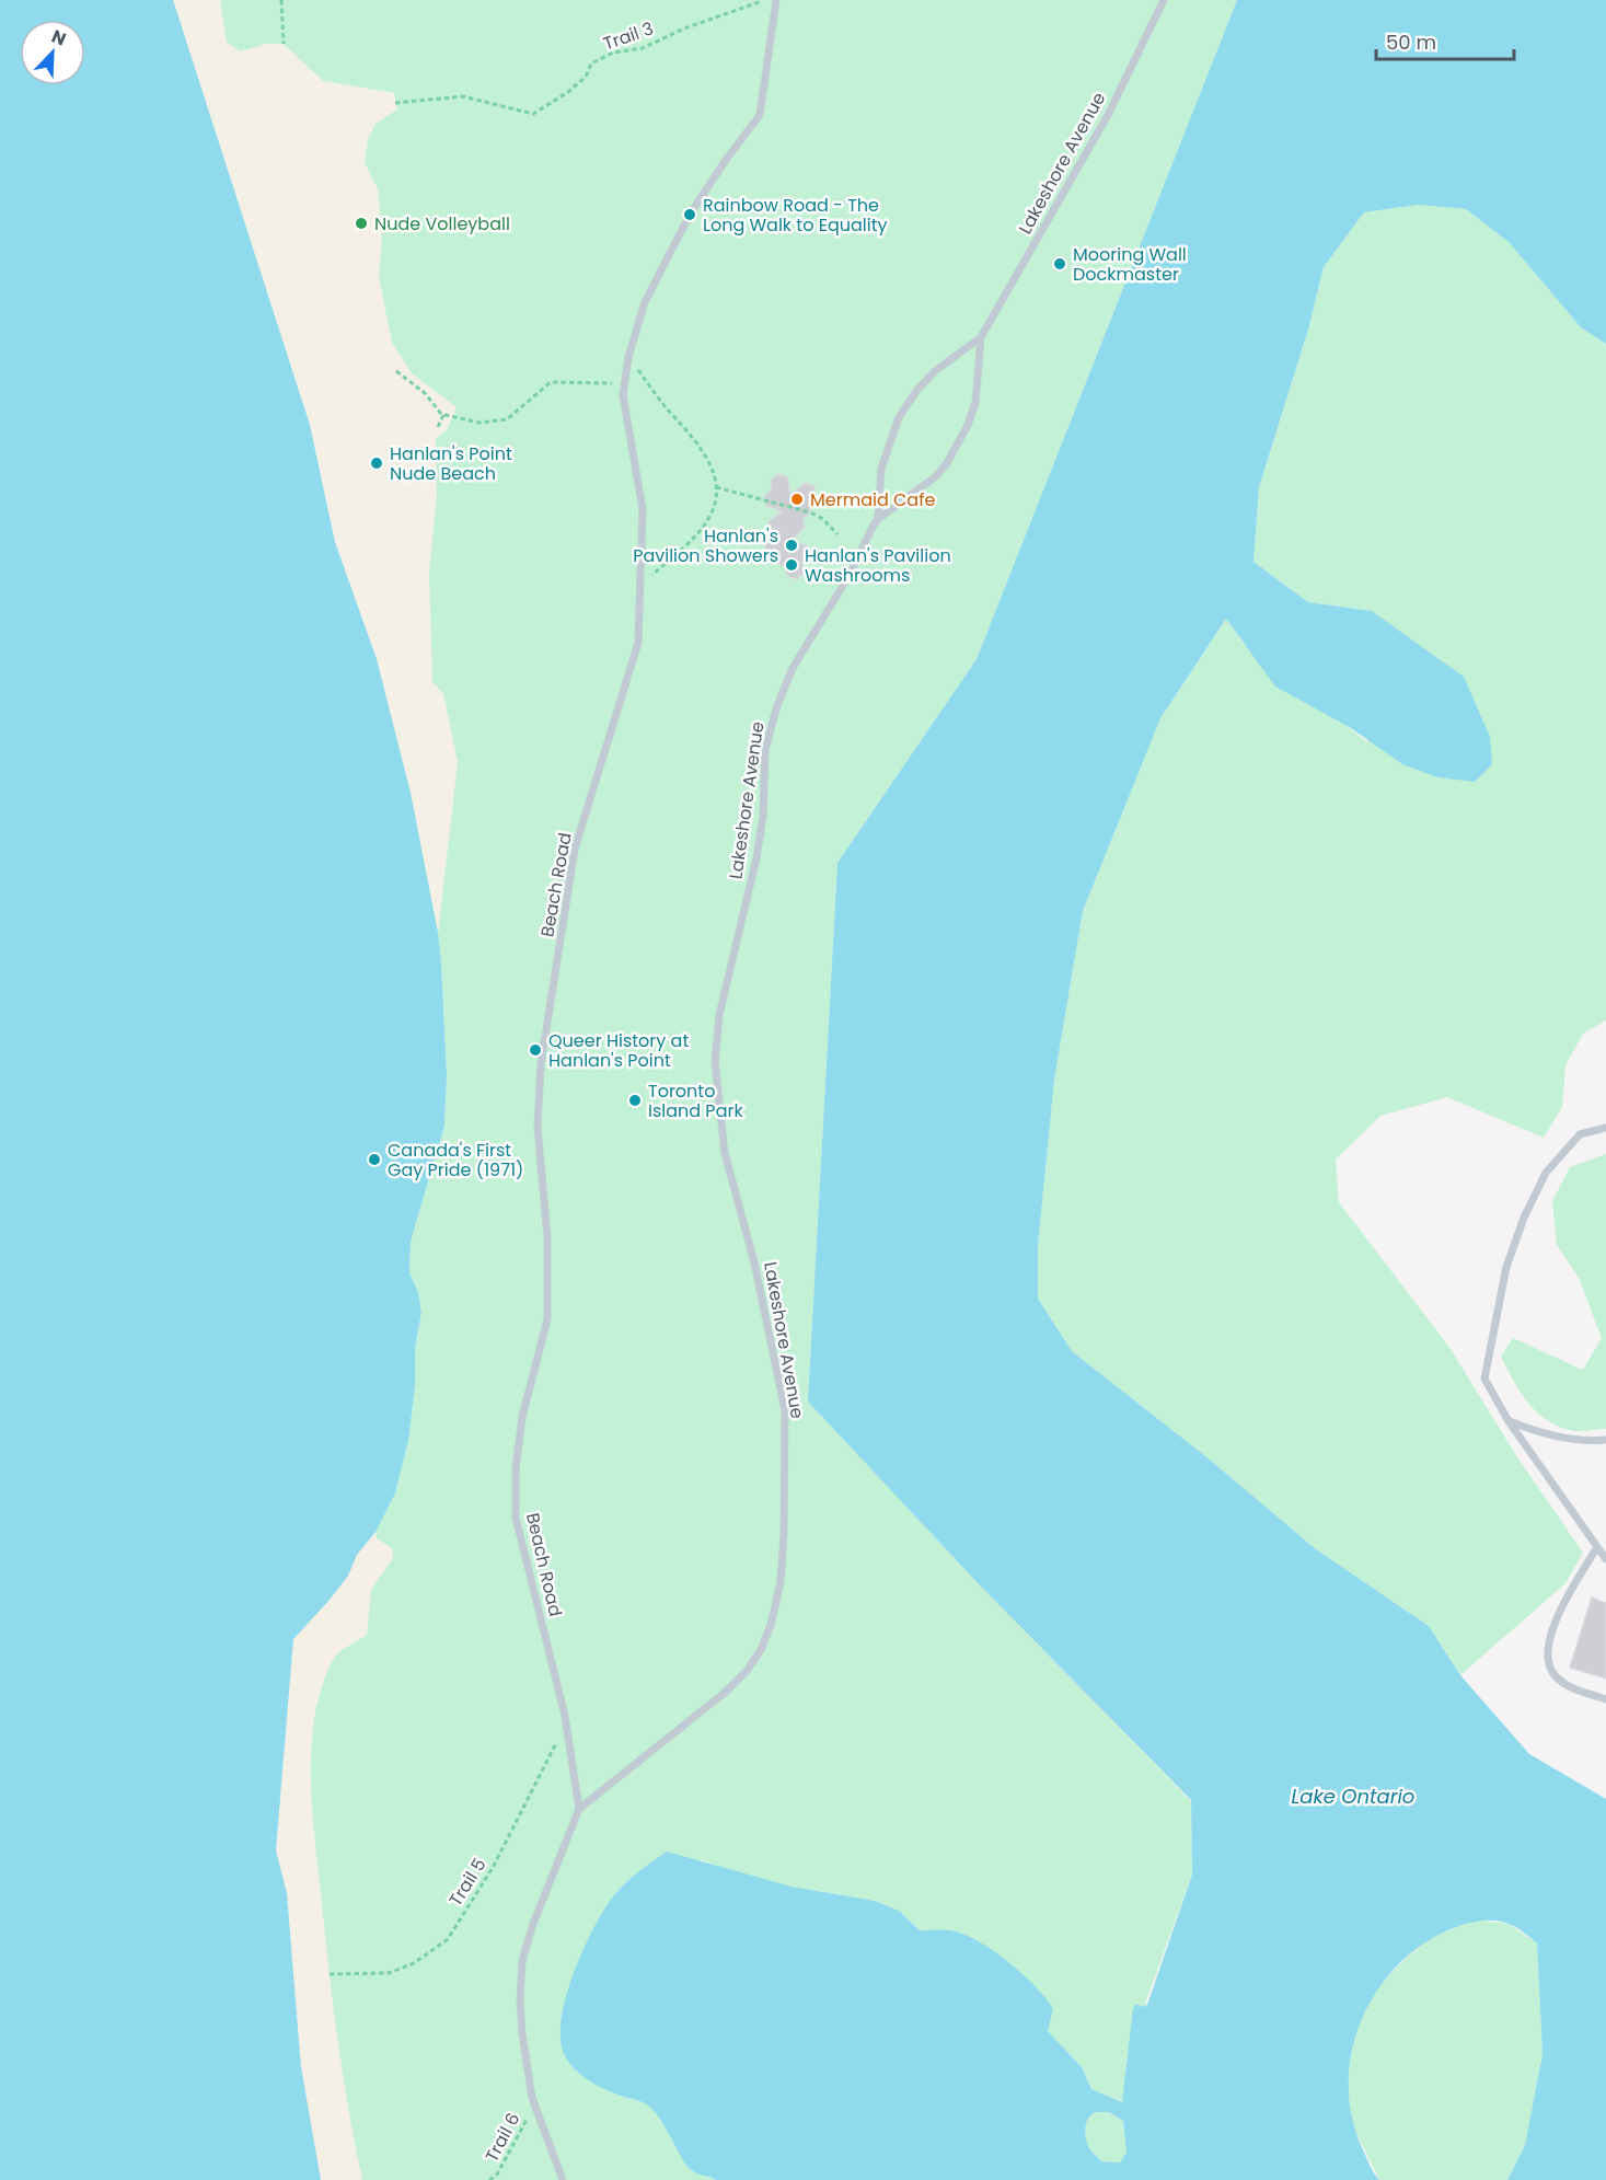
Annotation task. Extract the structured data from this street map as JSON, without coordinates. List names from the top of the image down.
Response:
{
  "streets": {
    "lane": ["Lakeshore Avenue", "Beach Road"],
    "path": ["Trail 3", "Trail 5", "Trail 6"]
  },
  "crossings": [
    ["Lakeshore Avenue", "Beach Road"],
    ["Lakeshore Avenue", "Trail 6"],
    ["Beach Road", "Trail 5"]
  ],
  "water": ["Lake Ontario"],
  "places": [
    "Rainbow Road - The Long Walk to Equality",
    "Nude Volleyball",
    "Mooring Wall Dockmaster",
    "Hanlan's Point Nude Beach",
    "Mermaid Cafe",
    "Hanlan's Pavilion Showers",
    "Hanlan's Pavilion Washrooms",
    "Queer History at Hanlan's Point",
    "Toronto Island Park",
    "Canada's First Gay Pride (1971)"
  ],
  "scale_bar": "50 m",
  "north": "top right"
}
